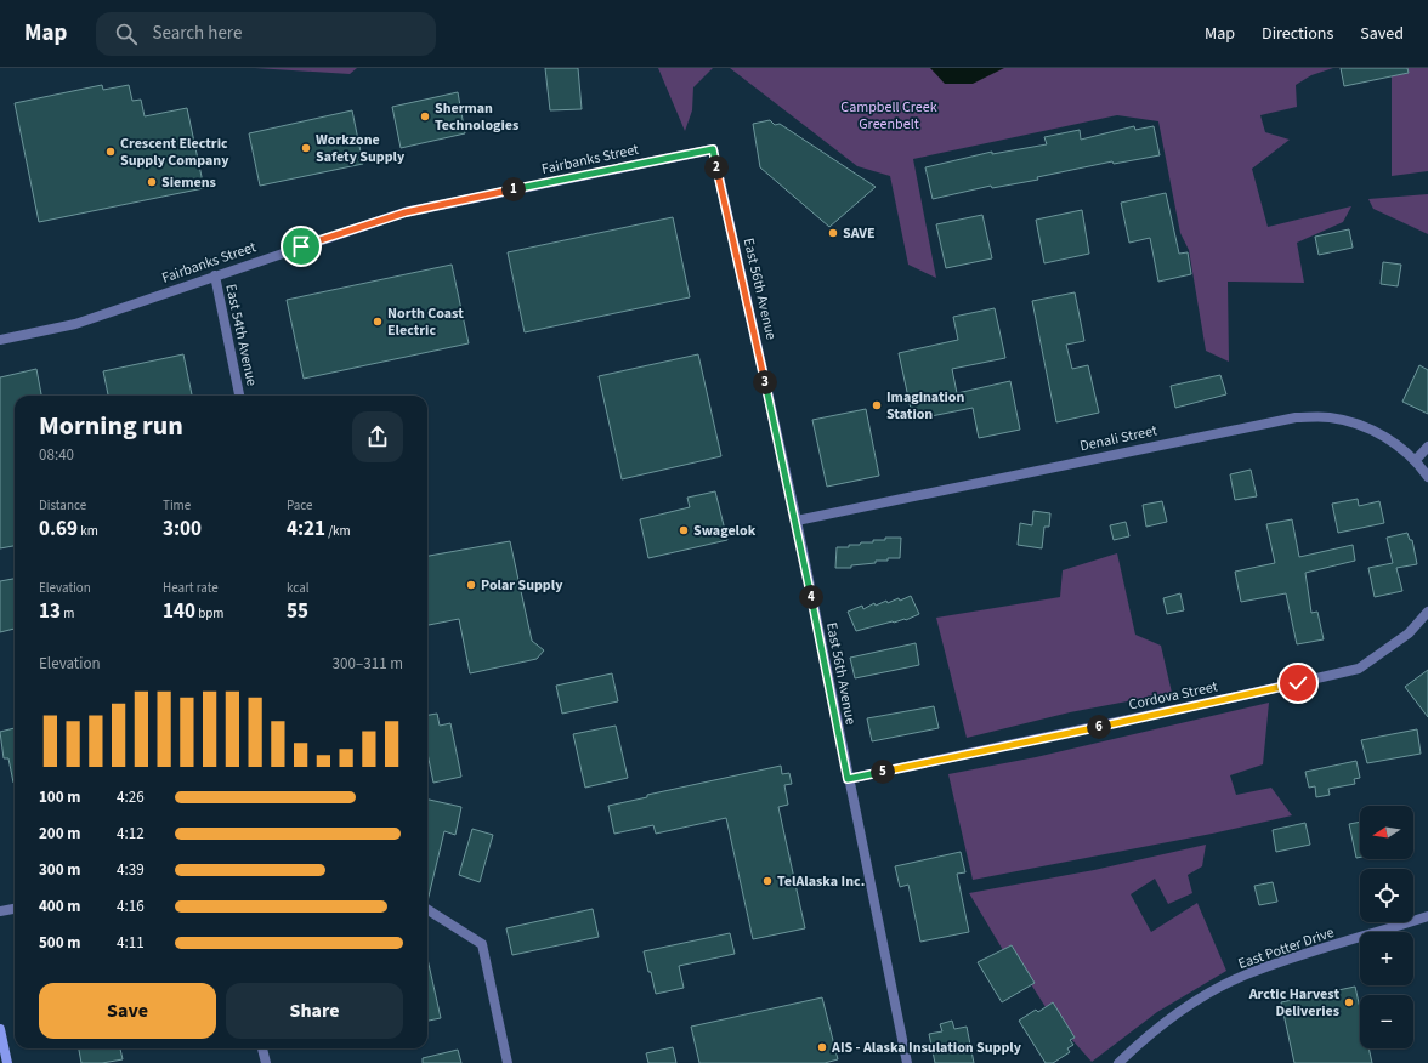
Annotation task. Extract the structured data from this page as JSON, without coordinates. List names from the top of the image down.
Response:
{
  "streets": {
    "street": [
      "Fairbanks Street",
      "East 56th Avenue",
      "East 54th Avenue",
      "Denali Street",
      "Cordova Street",
      "East Potter Drive"
    ]
  },
  "crossings": [
    ["Fairbanks Street", "East 56th Avenue"],
    ["Fairbanks Street", "East 54th Avenue"],
    ["East 56th Avenue", "Denali Street"],
    ["East 56th Avenue", "Cordova Street"]
  ],
  "parks": ["Campbell Creek Greenbelt"],
  "places": [
    "Sherman Technologies",
    "Workzone Safety Supply",
    "Crescent Electric Supply Company",
    "Siemens",
    "SAVE",
    "North Coast Electric",
    "Imagination Station",
    "Swagelok",
    "Polar Supply",
    "TelAlaska Inc.",
    "Arctic Harvest Deliveries",
    "AIS - Alaska Insulation Supply"
  ],
  "north": "left",
  "page": {
    "header": "Map",
    "search": "Search here",
    "nav": ["Map", "Directions", "Saved"],
    "pins": [
      "2",
      "1",
      "3",
      "4",
      "6",
      "5"
    ],
    "heading": ["Morning run", "08:40"],
    "stats": [
      ["Distance", "0.69 km"],
      ["Time", "3:00"],
      ["Pace", "4:21 /km"],
      ["Elevation", "13 m"],
      ["Heart rate", "140 bpm"],
      ["kcal", "55"]
    ],
    "chart": ["Elevation", "300–311 m"],
    "list": [
      {
        "name": "100 m",
        "note": "4:26"
      },
      {
        "name": "200 m",
        "note": "4:12"
      },
      {
        "name": "300 m",
        "note": "4:39"
      },
      {
        "name": "400 m",
        "note": "4:16"
      },
      {
        "name": "500 m",
        "note": "4:11"
      }
    ],
    "map_buttons": ["+", "−"],
    "buttons": ["Save", "Share"]
  }
}
